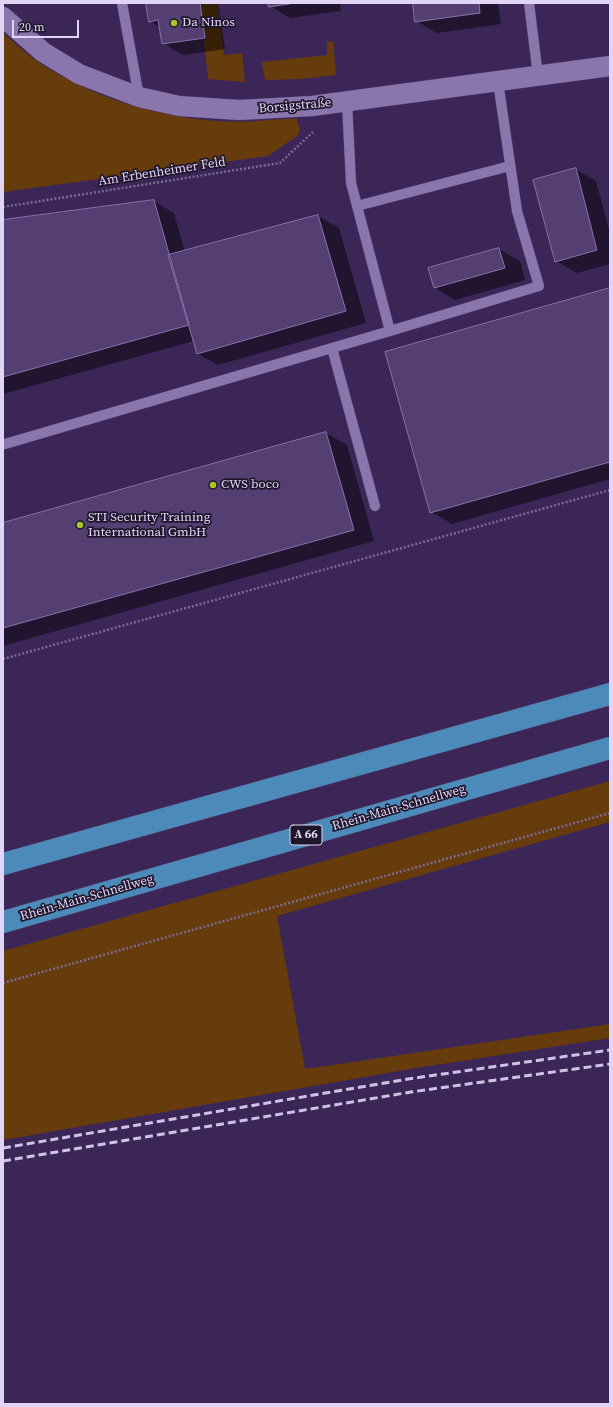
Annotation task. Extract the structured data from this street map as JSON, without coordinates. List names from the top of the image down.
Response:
{
  "streets": {
    "highway": ["Rhein-Main-Schnellweg", "A 66"],
    "street": ["Borsigstraße"],
    "path": ["Am Erbenheimer Feld"]
  },
  "places": ["Da Ninos", "CWS boco", "STI Security Training International GmbH"],
  "scale_bar": "20 m"
}
